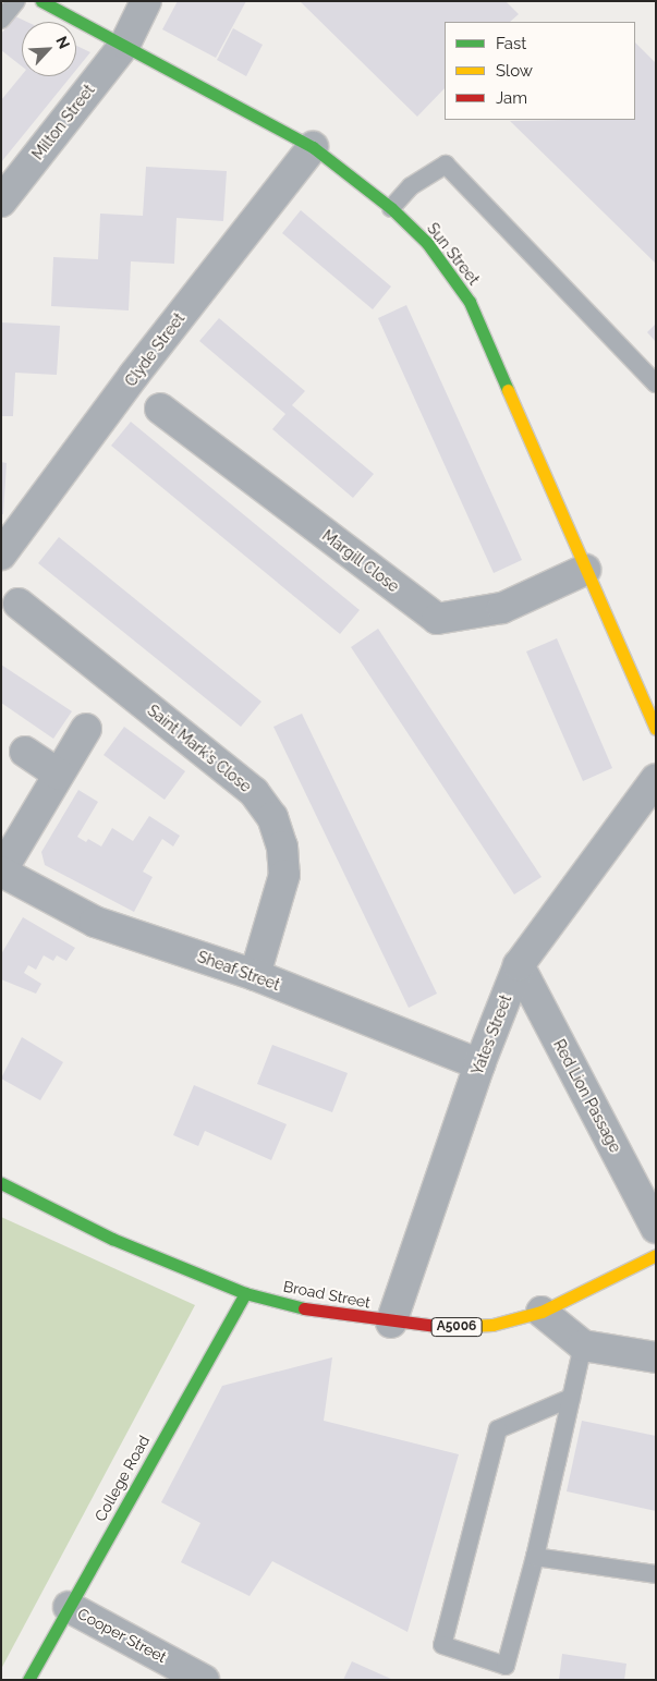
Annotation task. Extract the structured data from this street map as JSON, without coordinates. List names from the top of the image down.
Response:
{
  "streets": {
    "street": [
      "Milton Street",
      "Sun Street",
      "Clyde Street",
      "Margill Close",
      "Saint Mark's Close",
      "Sheaf Street",
      "Yates Street",
      "Red Lion Passage",
      "Broad Street",
      "A5006",
      "College Road",
      "Cooper Street"
    ]
  },
  "crossings": [
    ["Milton Street", "Sun Street"],
    ["Sun Street", "Clyde Street"],
    ["Sun Street", "Margill Close"],
    ["Saint Mark's Close", "Sheaf Street"],
    ["Sheaf Street", "Yates Street"],
    ["Yates Street", "Red Lion Passage"],
    ["Yates Street", "Broad Street"],
    ["Broad Street", "College Road"],
    ["College Road", "Cooper Street"]
  ],
  "legend": ["Fast", "Slow", "Jam"],
  "north": "top right"
}
